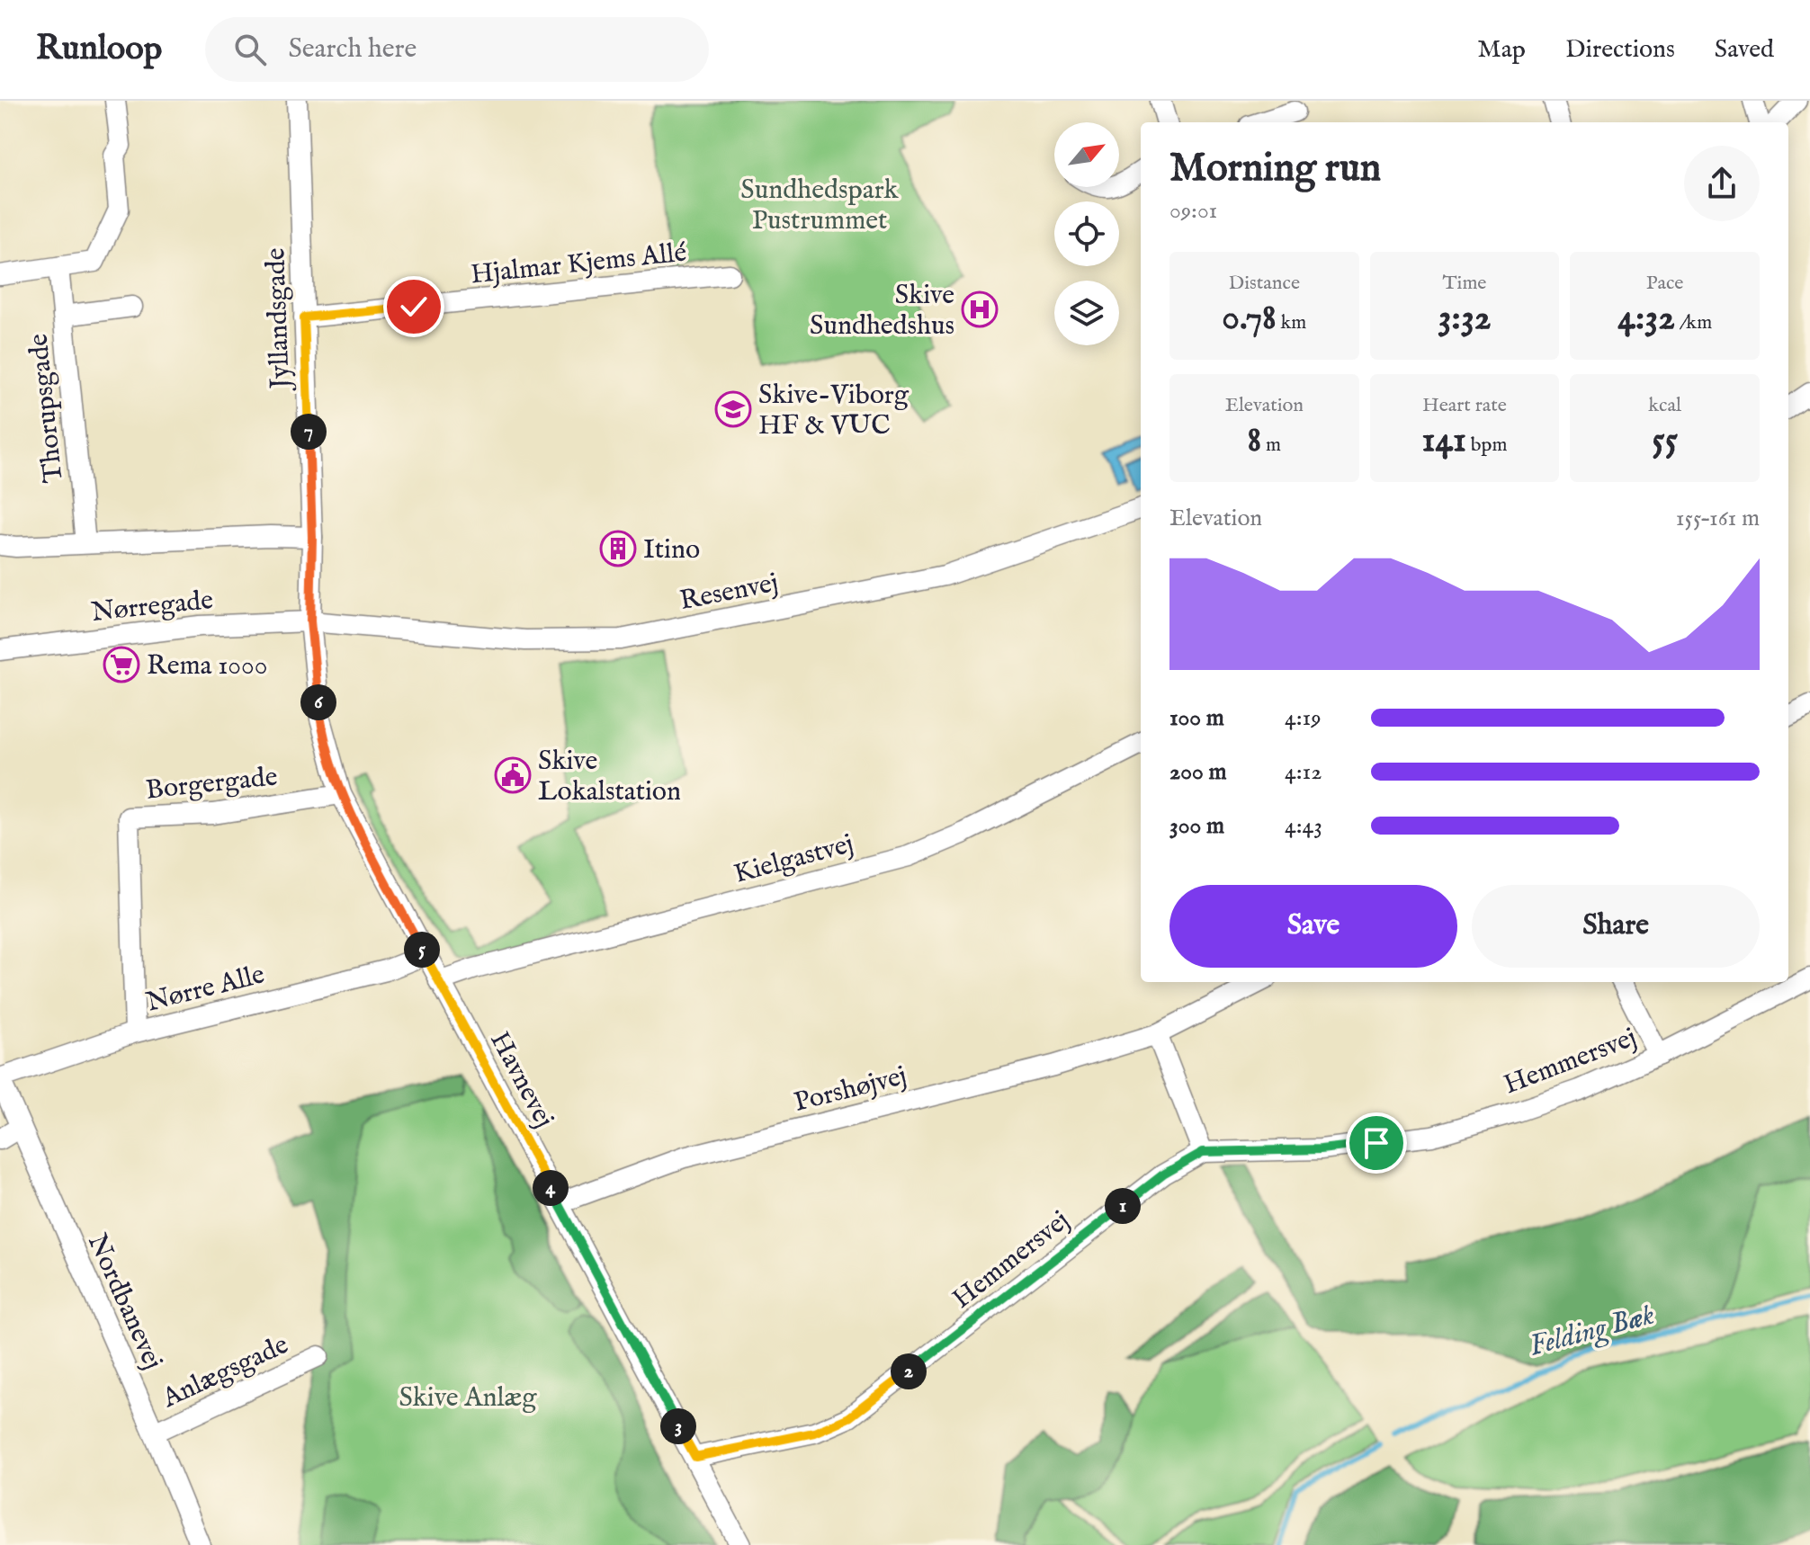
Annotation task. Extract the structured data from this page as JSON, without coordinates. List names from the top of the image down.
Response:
{
  "streets": {
    "street": [
      "Hjalmar Kjems Allé",
      "Jyllandsgade",
      "Thorupsgade",
      "Resenvej",
      "Nørregade",
      "Borgergade",
      "Kielgastvej",
      "Nørre Alle",
      "Hemmersvej",
      "Havnevej",
      "Porshøjvej",
      "Nordbanevej",
      "Anlægsgade"
    ]
  },
  "crossings": [
    ["Hjalmar Kjems Allé", "Jyllandsgade"],
    ["Jyllandsgade", "Resenvej"],
    ["Jyllandsgade", "Nørregade"],
    ["Jyllandsgade", "Havnevej"],
    ["Resenvej", "Nørregade"],
    ["Resenvej", "Havnevej"],
    ["Nørregade", "Havnevej"],
    ["Borgergade", "Nørre Alle"],
    ["Borgergade", "Havnevej"],
    ["Kielgastvej", "Havnevej"],
    ["Nørre Alle", "Havnevej"],
    ["Nørre Alle", "Nordbanevej"],
    ["Hemmersvej", "Havnevej"],
    ["Havnevej", "Porshøjvej"],
    ["Nordbanevej", "Anlægsgade"]
  ],
  "water": ["Felding Bæk"],
  "parks": ["Sundhedspark Pustrummet", "Skive Anlæg"],
  "places": {
    "hospital": ["Skive Sundhedshus"],
    "school or university": ["Skive-Viborg HF & VUC"],
    "building": ["Itino"],
    "supermarket": ["Rema 1000"],
    "public building": ["Skive Lokalstation"]
  },
  "north": "top right",
  "page": {
    "header": "Runloop",
    "search": "Search here",
    "nav": ["Map", "Directions", "Saved"],
    "heading": ["Morning run", "09:01"],
    "stats": [
      ["Distance", "0.78 km"],
      ["Time", "3:32"],
      ["Pace", "4:32 /km"],
      ["Elevation", "8 m"],
      ["Heart rate", "141 bpm"],
      ["kcal", "55"]
    ],
    "pins": [
      "7",
      "6",
      "5",
      "4",
      "1",
      "2",
      "3"
    ],
    "chart": ["Elevation", "155–161 m"],
    "list": [
      {
        "name": "100 m",
        "note": "4:19"
      },
      {
        "name": "200 m",
        "note": "4:12"
      },
      {
        "name": "300 m",
        "note": "4:43"
      }
    ],
    "buttons": ["Save", "Share"]
  }
}
